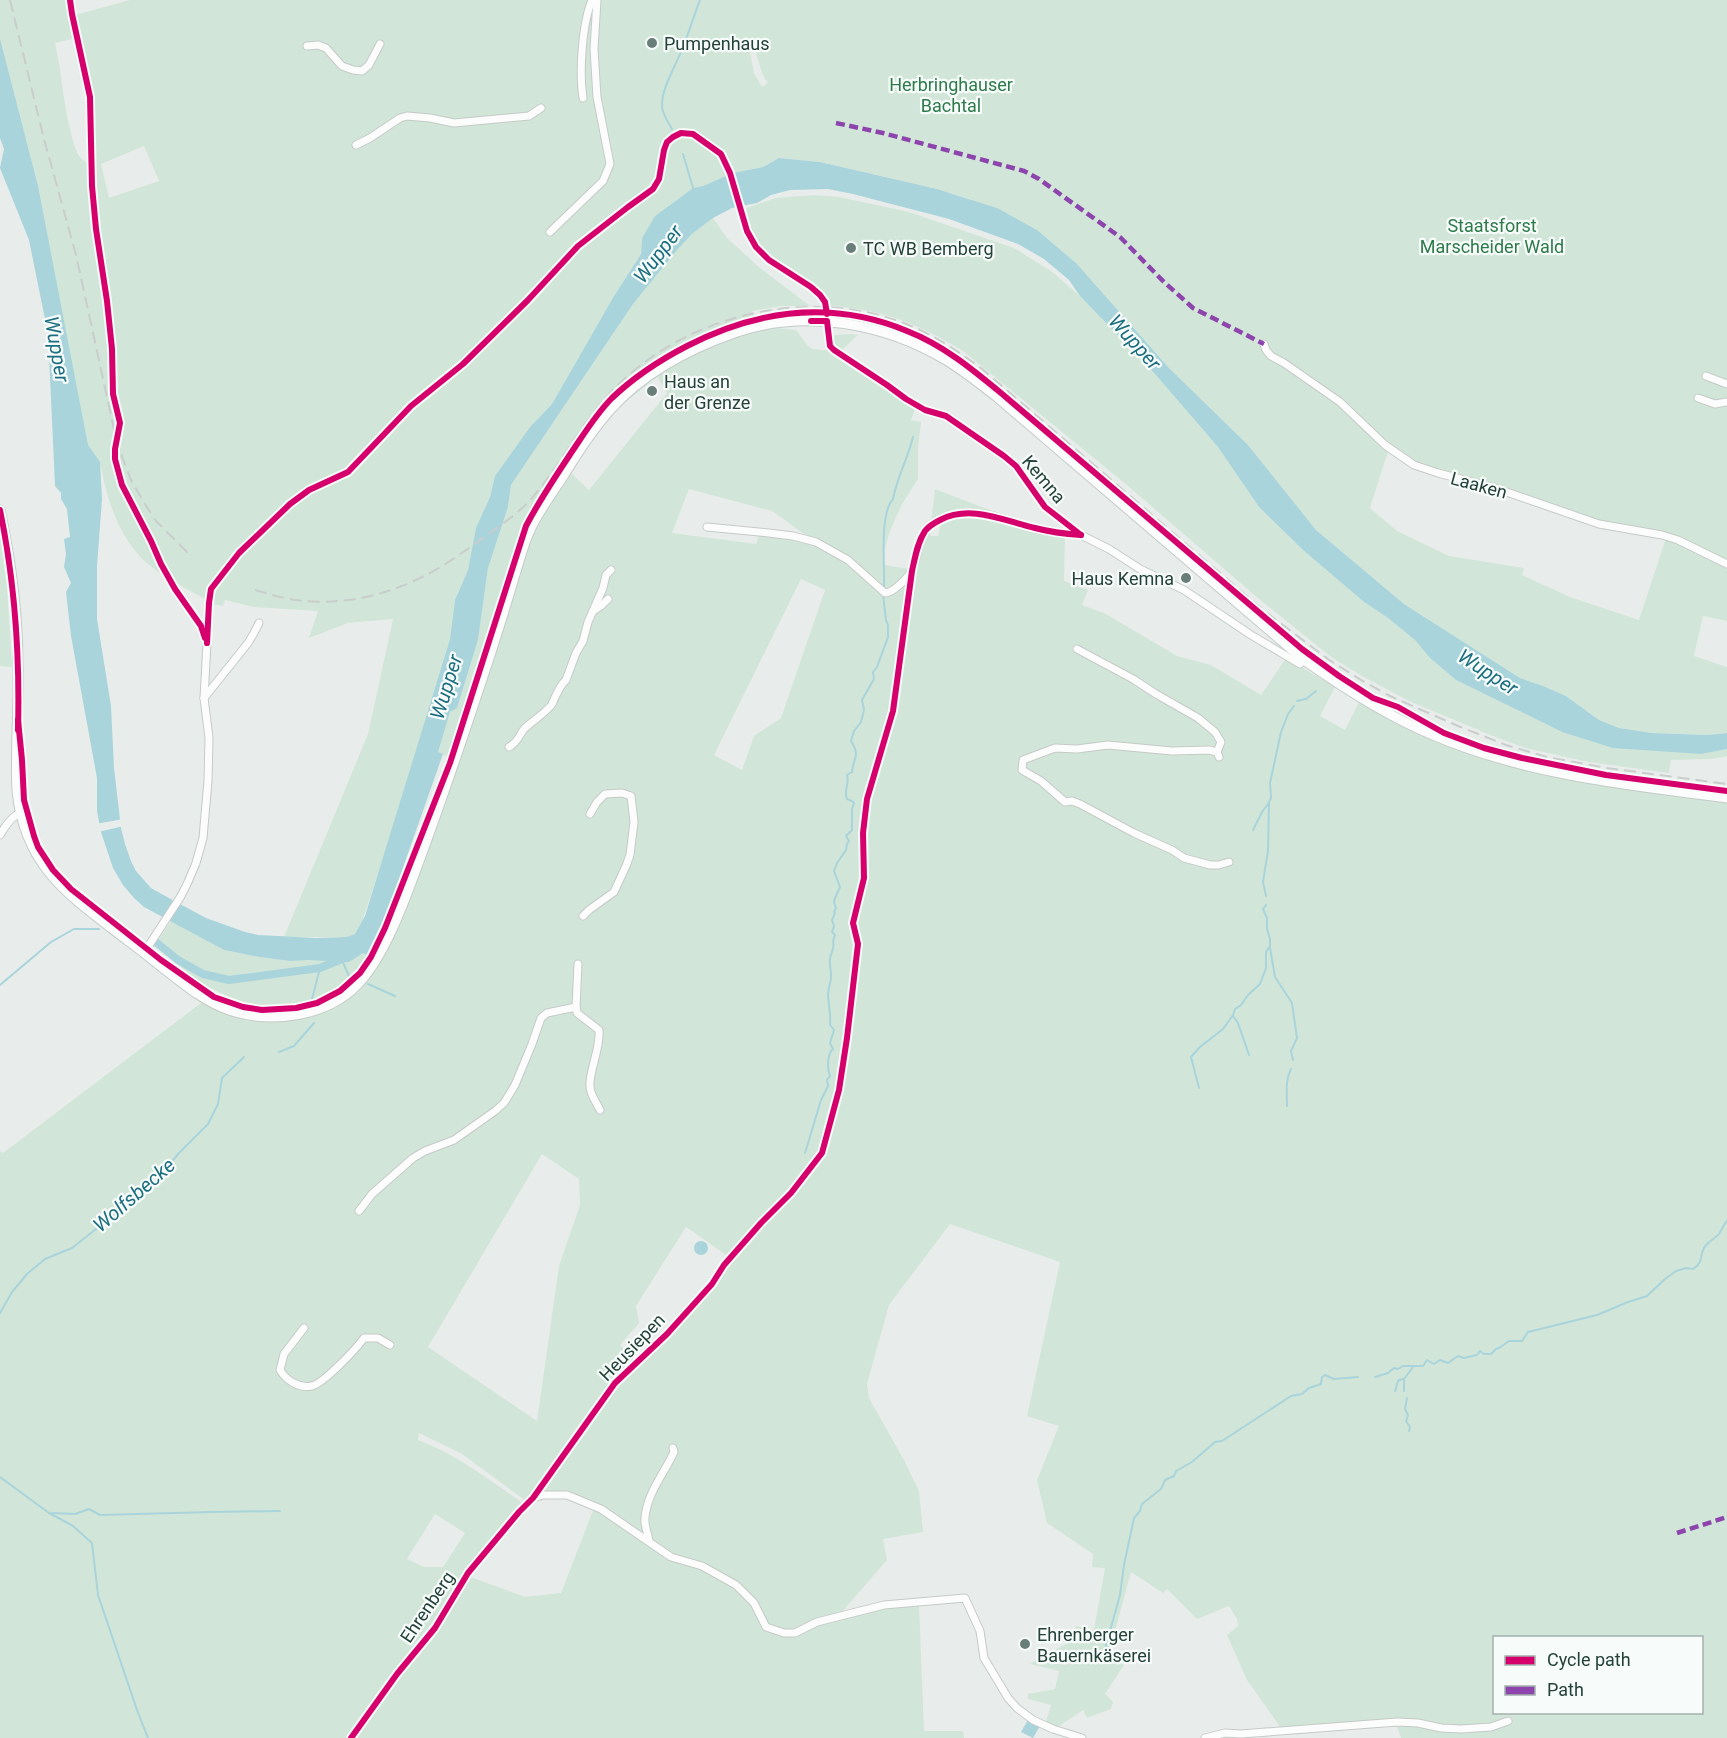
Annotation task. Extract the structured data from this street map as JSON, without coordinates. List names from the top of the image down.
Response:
{
  "streets": {
    "street": [
      "Kemna",
      "Laaken",
      "Heusiepen",
      "Ehrenberg"
    ]
  },
  "crossings": [
    ["Heusiepen", "Ehrenberg"]
  ],
  "water": ["Wupper", "Wolfsbecke"],
  "parks": ["Herbringhauser Bachtal", "Staatsforst Marscheider Wald"],
  "places": [
    "Pumpenhaus",
    "TC WB Bemberg",
    "Haus an der Grenze",
    "Haus Kemna",
    "Ehrenberger Bauernkäserei"
  ],
  "legend": ["Cycle path", "Path"]
}
